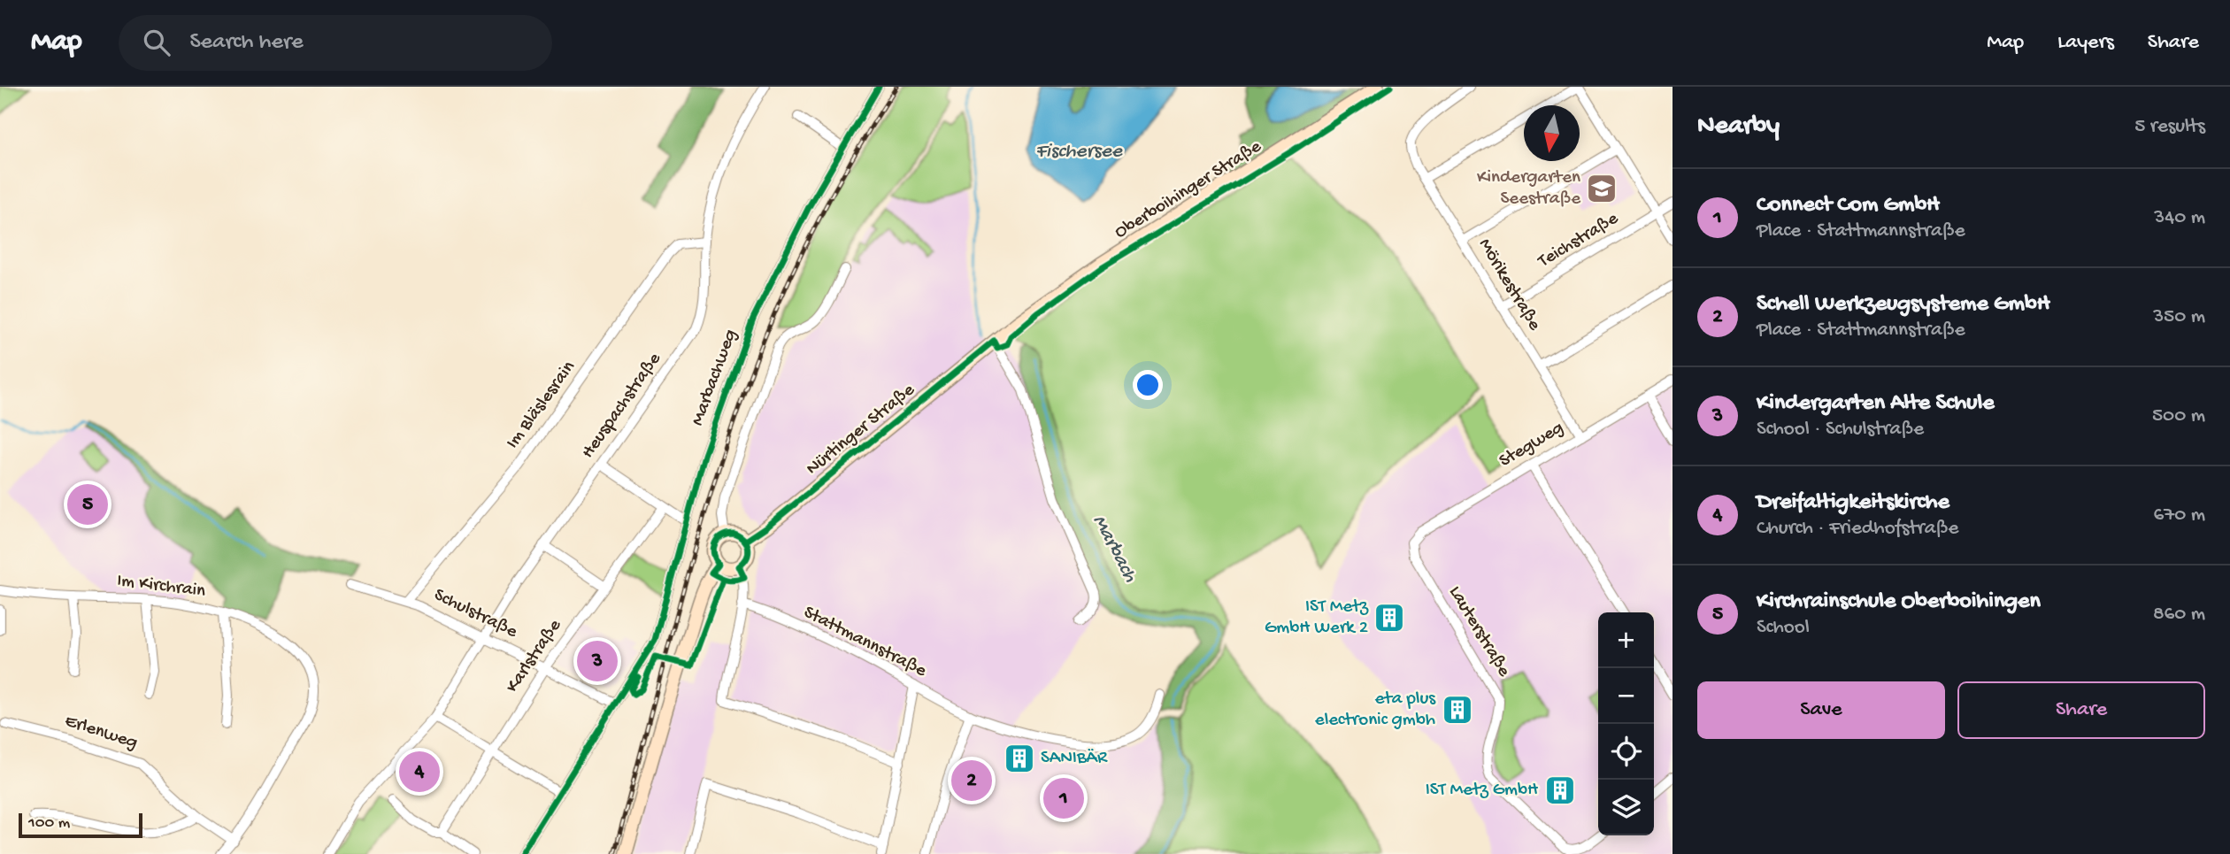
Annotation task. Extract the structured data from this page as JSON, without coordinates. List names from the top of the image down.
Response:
{
  "streets": {
    "main road": ["Oberboihinger Straße", "Nürtinger Straße"],
    "street": [
      "Teichstraße",
      "Mörikestraße",
      "Marbachweg",
      "Im Bläslesrain",
      "Heuspachstraße",
      "Stegweg",
      "Im Kirchrain",
      "Schulstraße",
      "Lauterstraße",
      "Stattmannstraße",
      "Karlstraße",
      "Erlenweg"
    ]
  },
  "crossings": [
    ["Oberboihinger Straße", "Nürtinger Straße"],
    ["Teichstraße", "Mörikestraße"],
    ["Mörikestraße", "Stegweg"],
    ["Marbachweg", "Schulstraße"],
    ["Im Bläslesrain", "Heuspachstraße"],
    ["Im Bläslesrain", "Schulstraße"],
    ["Heuspachstraße", "Schulstraße"],
    ["Stegweg", "Lauterstraße"],
    ["Im Kirchrain", "Erlenweg"],
    ["Schulstraße", "Karlstraße"]
  ],
  "water": ["Fischersee", "Marbach"],
  "places": {
    "school or university": ["Kindergarten Seestraße"],
    "building": [
      "IST Metz GmbH Werk 2",
      "eta plus electronic gmbh",
      "SANIBÄR",
      "IST Metz GmbH"
    ]
  },
  "scale_bar": "100 m",
  "north": "bottom",
  "page": {
    "header": "Map",
    "search": "Search here",
    "nav": ["Map", "Layers", "Share"],
    "heading": ["Nearby", "5 results"],
    "list": [
      {
        "mark": "1",
        "name": "Connect Com GmbH",
        "note": "Place · Stattmannstraße",
        "value": "340 m"
      },
      {
        "mark": "2",
        "name": "Schell Werkzeugsysteme GmbH",
        "note": "Place · Stattmannstraße",
        "value": "350 m"
      },
      {
        "mark": "3",
        "name": "Kindergarten Alte Schule",
        "note": "School · Schulstraße",
        "value": "500 m"
      },
      {
        "mark": "4",
        "name": "Dreifaltigkeitskirche",
        "note": "Church · Friedhofstraße",
        "value": "670 m"
      },
      {
        "mark": "5",
        "name": "Kirchrainschule Oberboihingen",
        "note": "School",
        "value": "860 m"
      }
    ],
    "pins": [
      "5",
      "3",
      "4",
      "2",
      "1"
    ],
    "map_buttons": ["+", "−"],
    "buttons": ["Save", "Share"],
    "scale": "100 m"
  }
}
